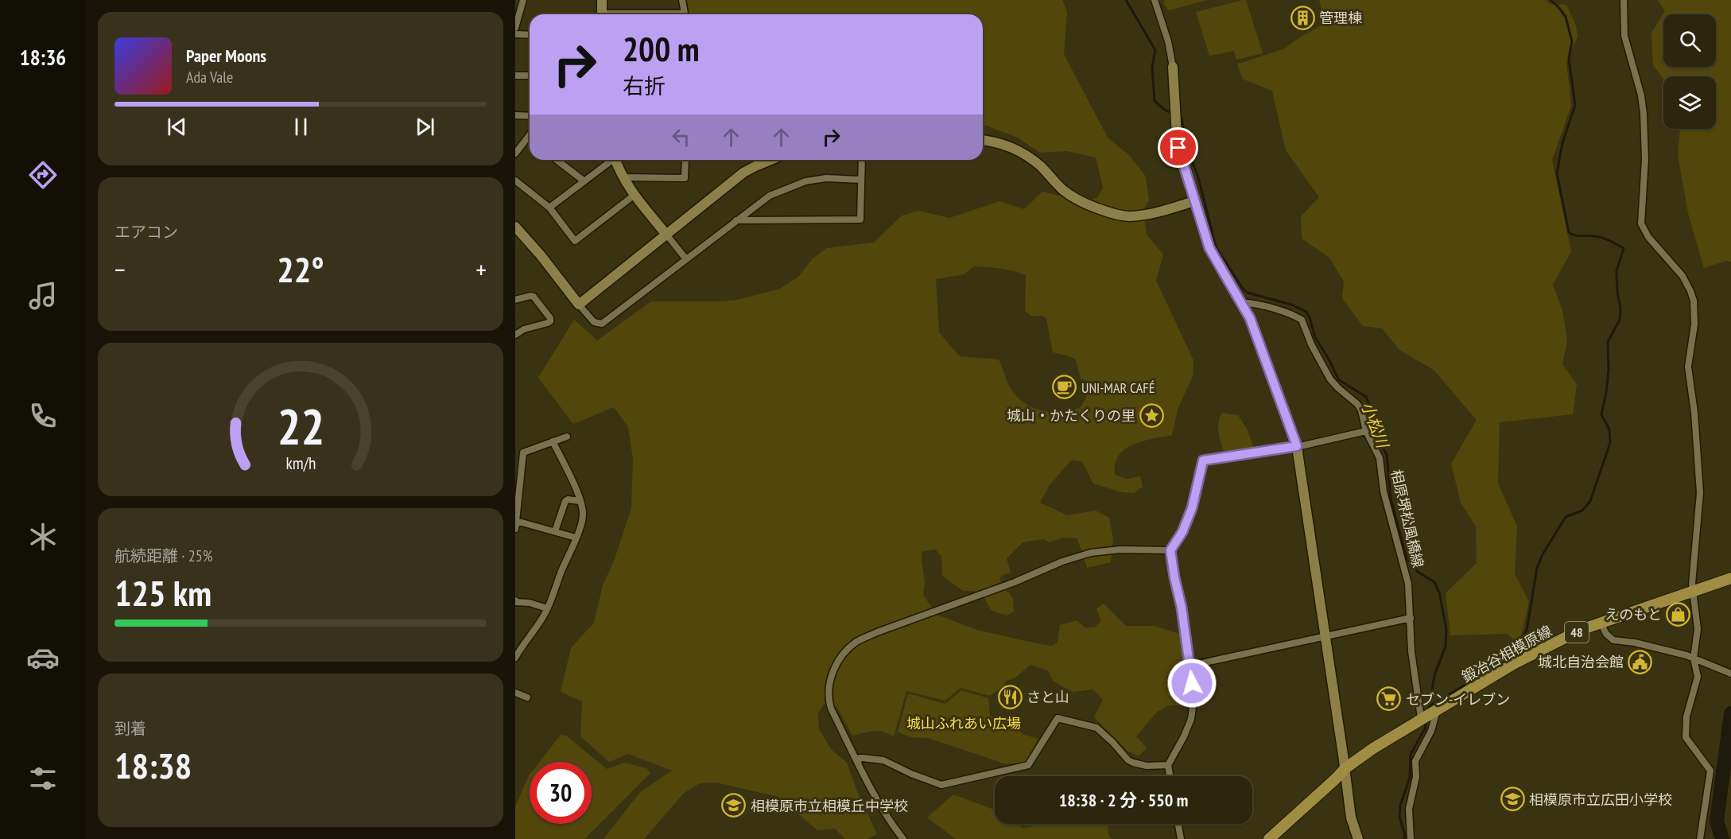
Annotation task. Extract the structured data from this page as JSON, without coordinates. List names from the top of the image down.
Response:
{
  "streets": {
    "main road": ["48", "鍛冶谷相模原線"],
    "street": ["相原堺松風橋線"]
  },
  "crossings": [
    ["相原堺松風橋線", "鍛冶谷相模原線"]
  ],
  "water": ["小松川"],
  "parks": ["城山ふれあい広場"],
  "places": {
    "building": ["管理棟"],
    "cafe": ["UNI-MAR CAFÉ"],
    "place": ["城山・かたくりの里"],
    "shop": ["えのもと"],
    "public building": ["城北自治会館"],
    "restaurant": ["さと山"],
    "supermarket": ["セブン-イレブン"],
    "school or university": ["相模原市立広田小学校", "相模原市立相模丘中学校"]
  },
  "page": {
    "tabs": "18:36",
    "turn": ["200 m", "右折"],
    "song": ["Paper Moons", "Ada Vale"],
    "tile": [
      "エアコン",
      ["航続距離 · 25%", "125 km"],
      ["到着", "18:38"]
    ],
    "heat": ["−", "22°", "+"],
    "limit": "30",
    "trip": "18:38 · 2 分 · 550 m",
    "gauge": ["22", "km/h"]
  }
}
